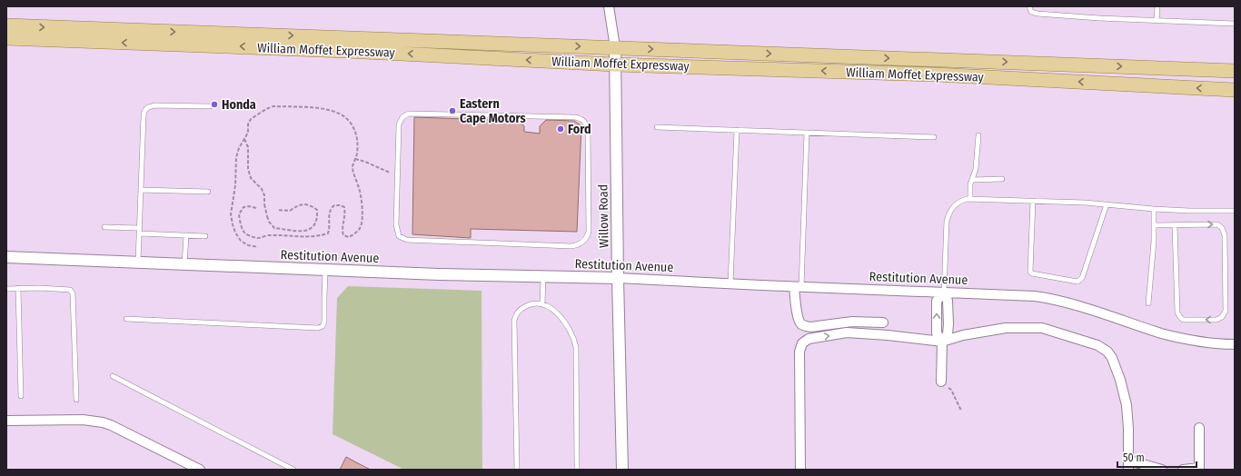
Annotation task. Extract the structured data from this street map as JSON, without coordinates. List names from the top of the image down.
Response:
{
  "streets": {
    "main road": ["William Moffet Expressway"],
    "street": ["Willow Road", "Restitution Avenue"]
  },
  "crossings": [
    ["William Moffet Expressway", "Willow Road"],
    ["Willow Road", "Restitution Avenue"]
  ],
  "places": ["Honda", "Eastern Cape Motors", "Ford"],
  "scale_bar": "50 m"
}
